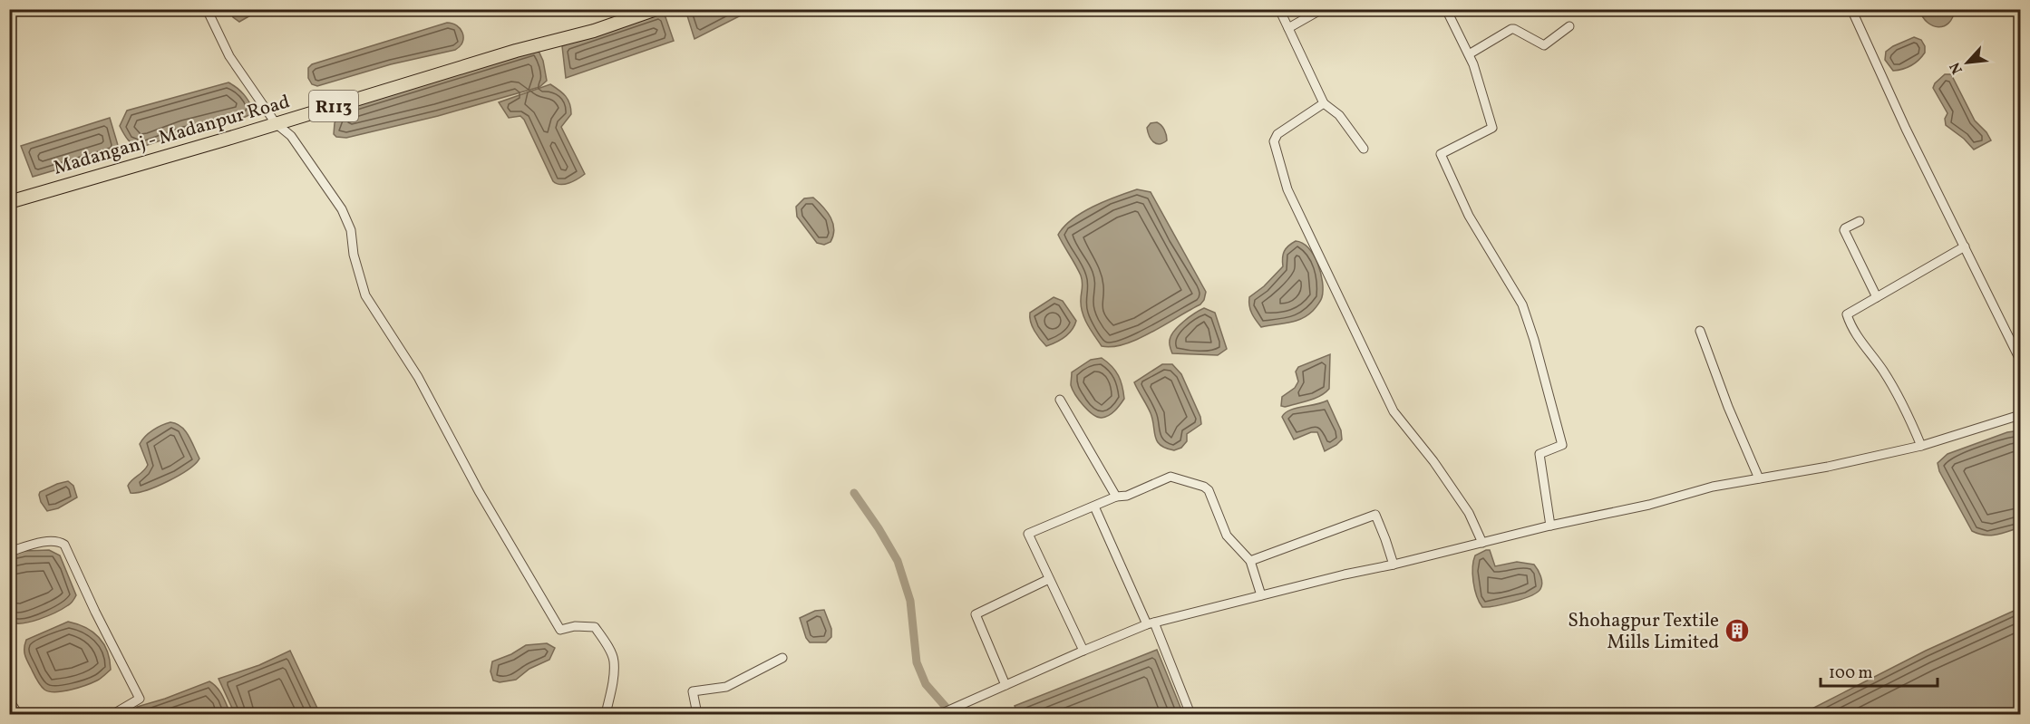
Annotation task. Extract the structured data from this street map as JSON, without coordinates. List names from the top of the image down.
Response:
{
  "streets": {
    "main road": ["R113", "Madanganj - Madanpur Road"]
  },
  "places": {
    "building": ["Shohagpur Textile Mills Limited"]
  },
  "scale_bar": "100 m",
  "north": "bottom left"
}
